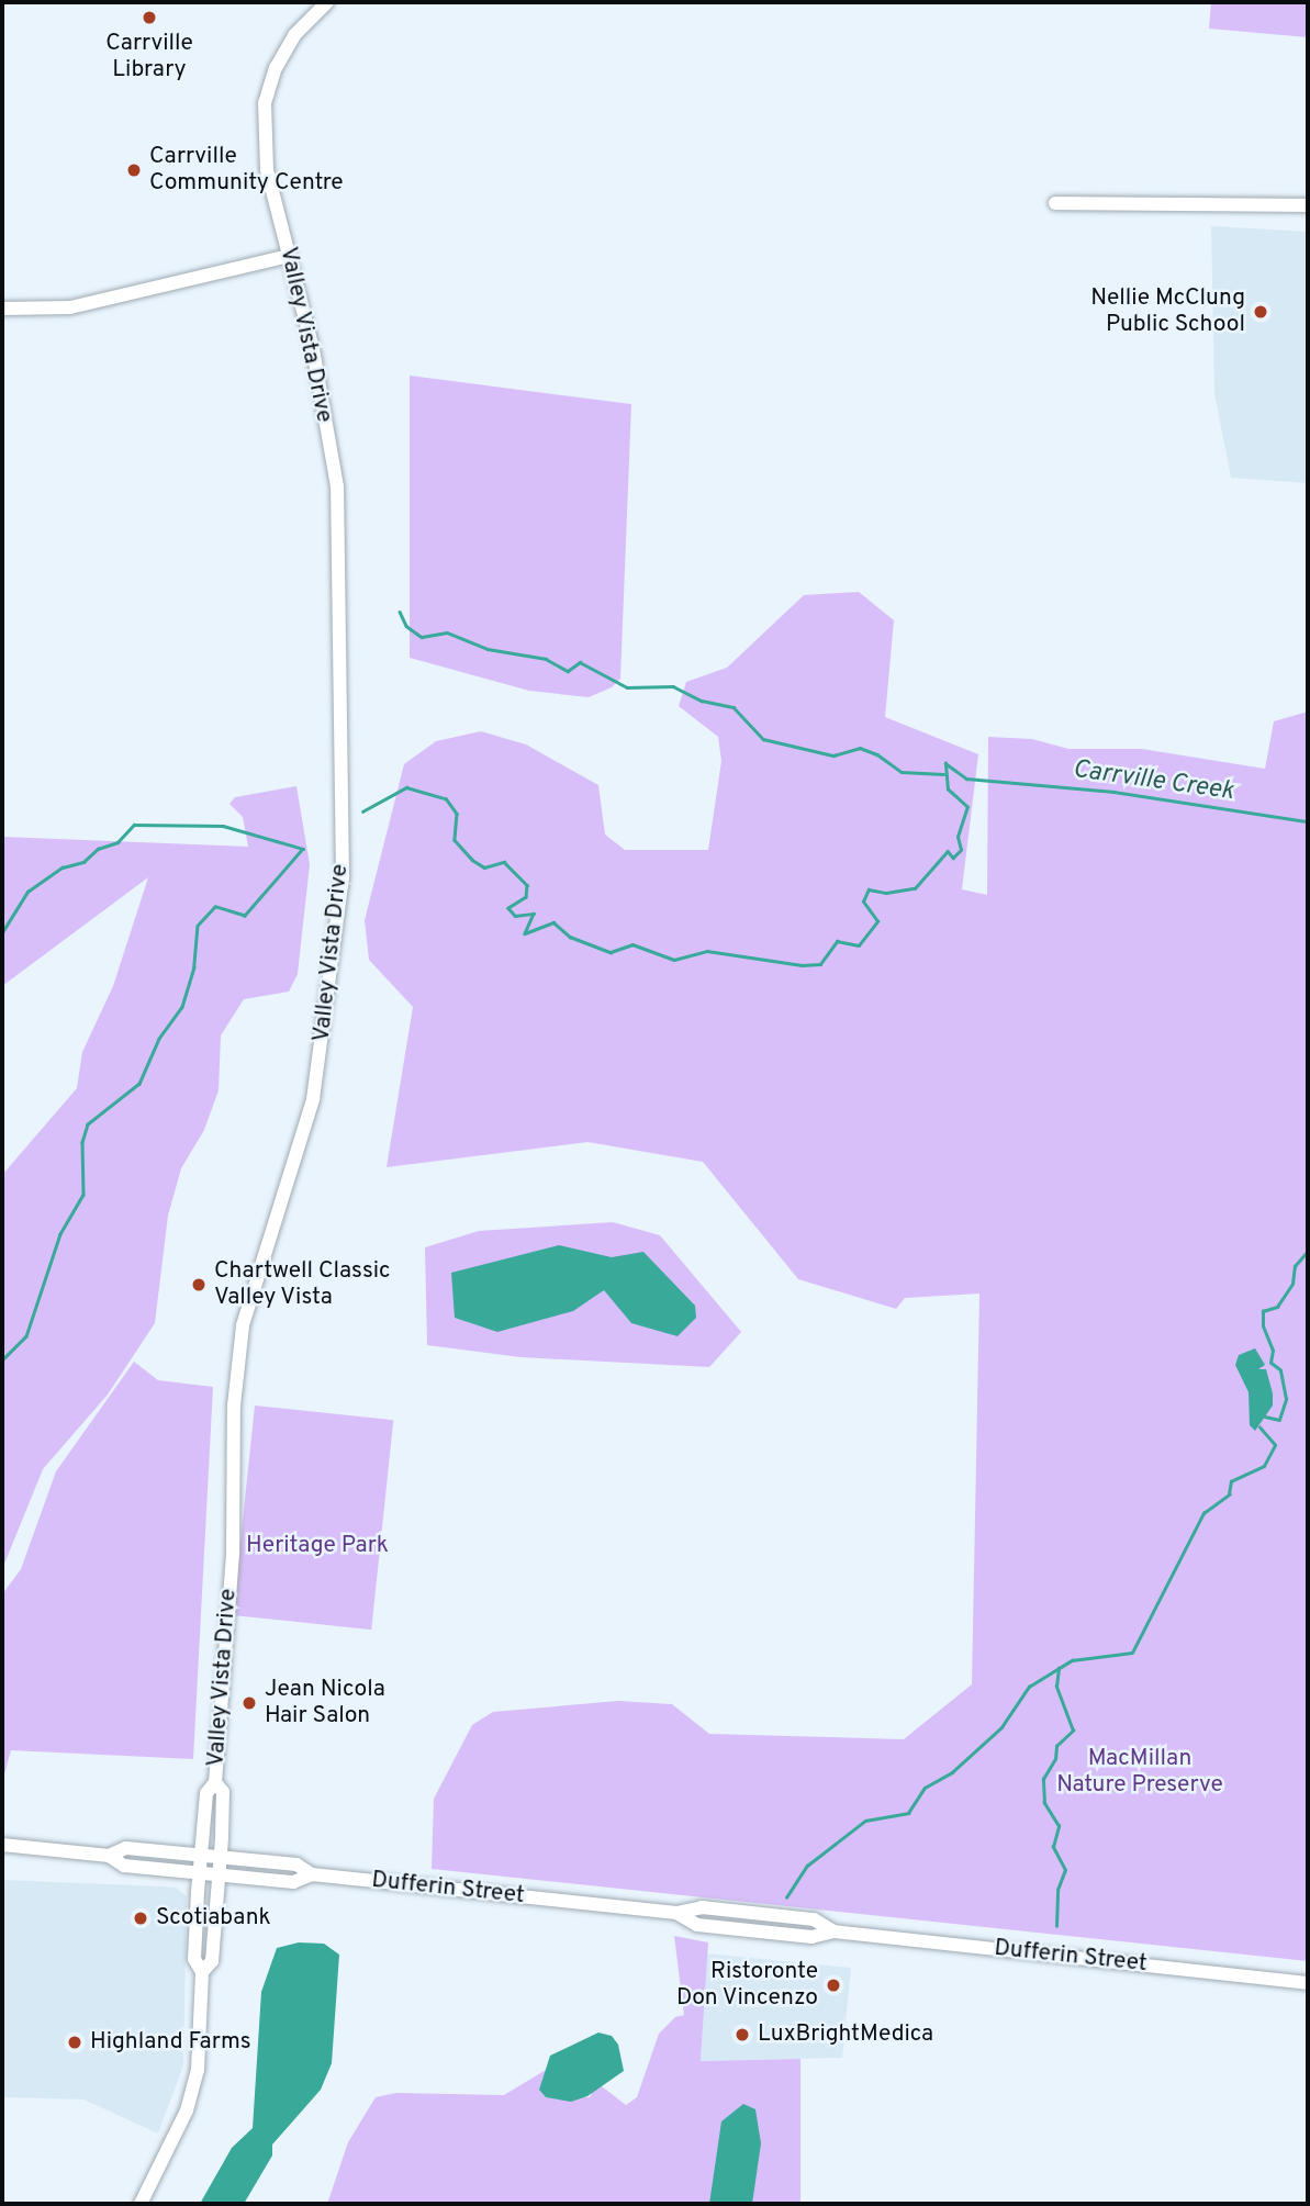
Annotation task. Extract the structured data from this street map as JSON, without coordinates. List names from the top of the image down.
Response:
{
  "streets": {
    "street": ["Valley Vista Drive", "Dufferin Street"]
  },
  "crossings": [
    ["Valley Vista Drive", "Dufferin Street"]
  ],
  "water": ["Carrville Creek"],
  "parks": ["Heritage Park", "MacMillan Nature Preserve"],
  "places": [
    "Carrville Library",
    "Carrville Community Centre",
    "Nellie McClung Public School",
    "Chartwell Classic Valley Vista",
    "Jean Nicola Hair Salon",
    "Scotiabank",
    "Ristoronte Don Vincenzo",
    "LuxBrightMedica",
    "Highland Farms"
  ]
}
